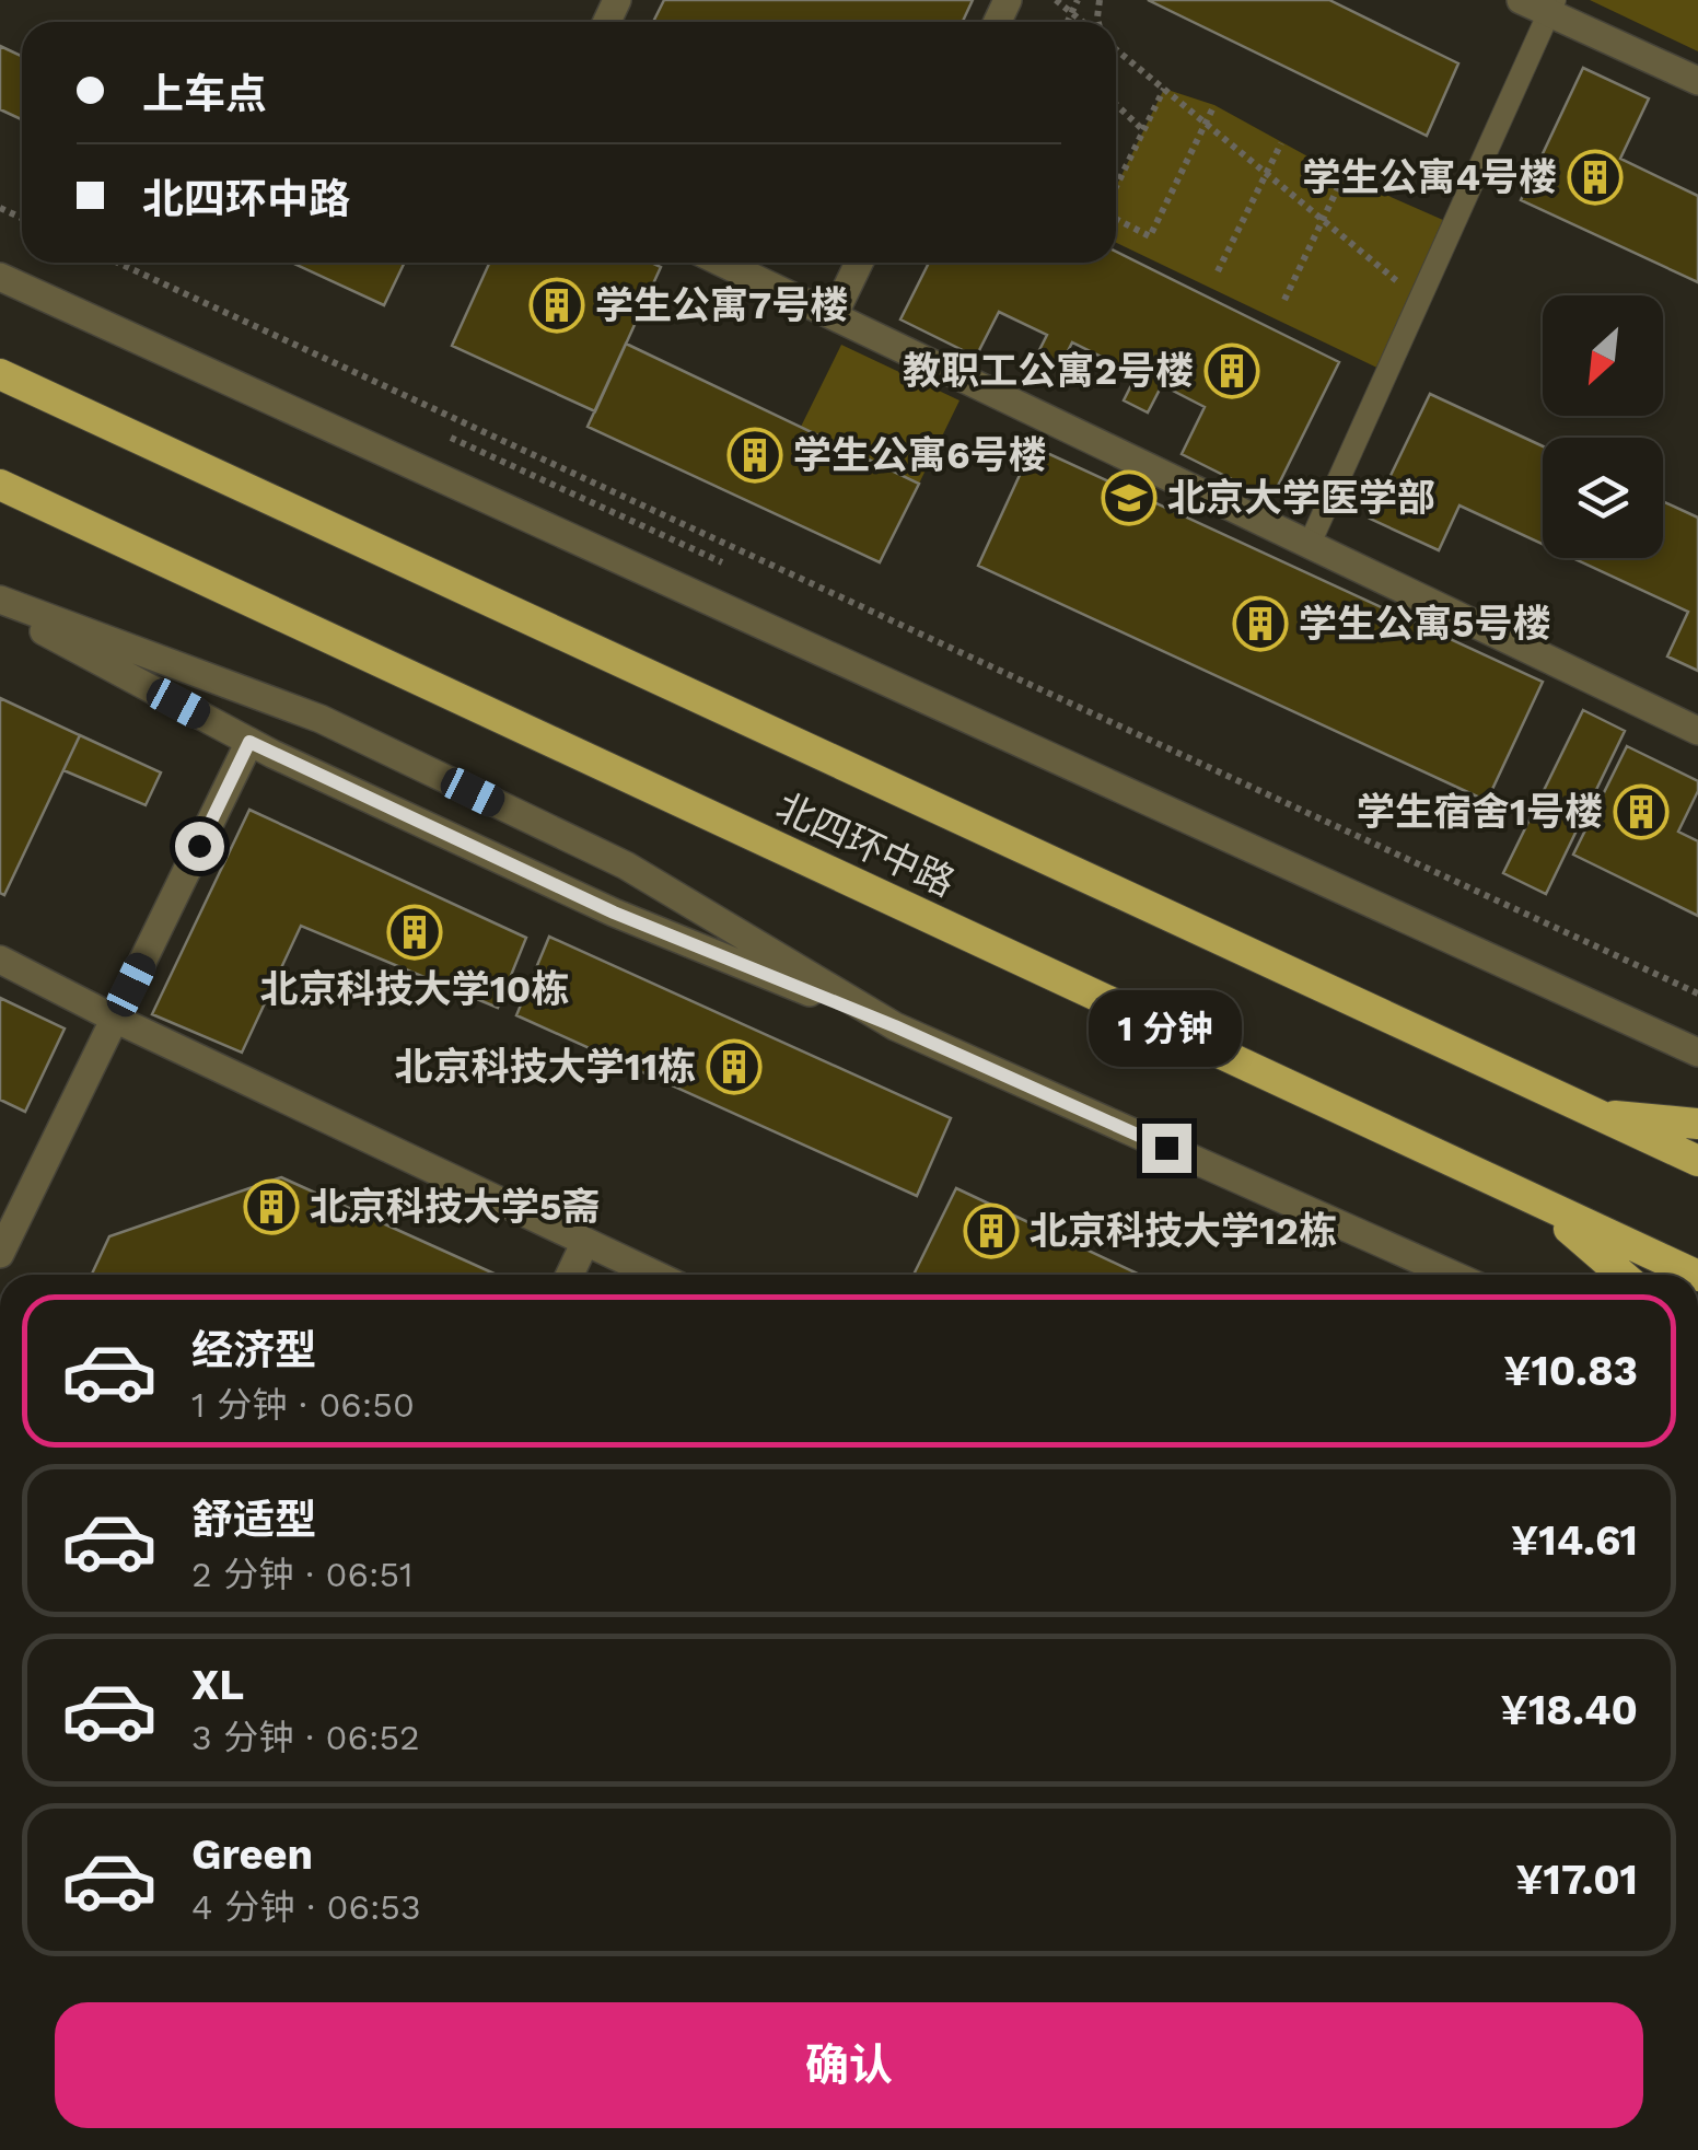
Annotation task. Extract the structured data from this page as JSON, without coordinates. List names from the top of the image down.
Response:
{
  "streets": {
    "highway": ["北四环中路"]
  },
  "places": {
    "building": [
      "学生公寓4号楼",
      "学生公寓7号楼",
      "教职工公寓2号楼",
      "学生公寓6号楼",
      "学生公寓5号楼",
      "学生宿舍1号楼",
      "北京科技大学10栋",
      "北京科技大学11栋",
      "北京科技大学5斋",
      "北京科技大学12栋"
    ],
    "school or university": ["北京大学医学部"]
  },
  "north": "bottom left",
  "page": {
    "banner": ["上车点", "北四环中路"],
    "bubble": "1 分钟",
    "list": [
      {
        "name": "经济型",
        "note": "1 分钟 · 06:50",
        "value": "¥10.83"
      },
      {
        "name": "舒适型",
        "note": "2 分钟 · 06:51",
        "value": "¥14.61"
      },
      {
        "name": "XL",
        "note": "3 分钟 · 06:52",
        "value": "¥18.40"
      },
      {
        "name": "Green",
        "note": "4 分钟 · 06:53",
        "value": "¥17.01"
      }
    ],
    "buttons": "确认"
  }
}
